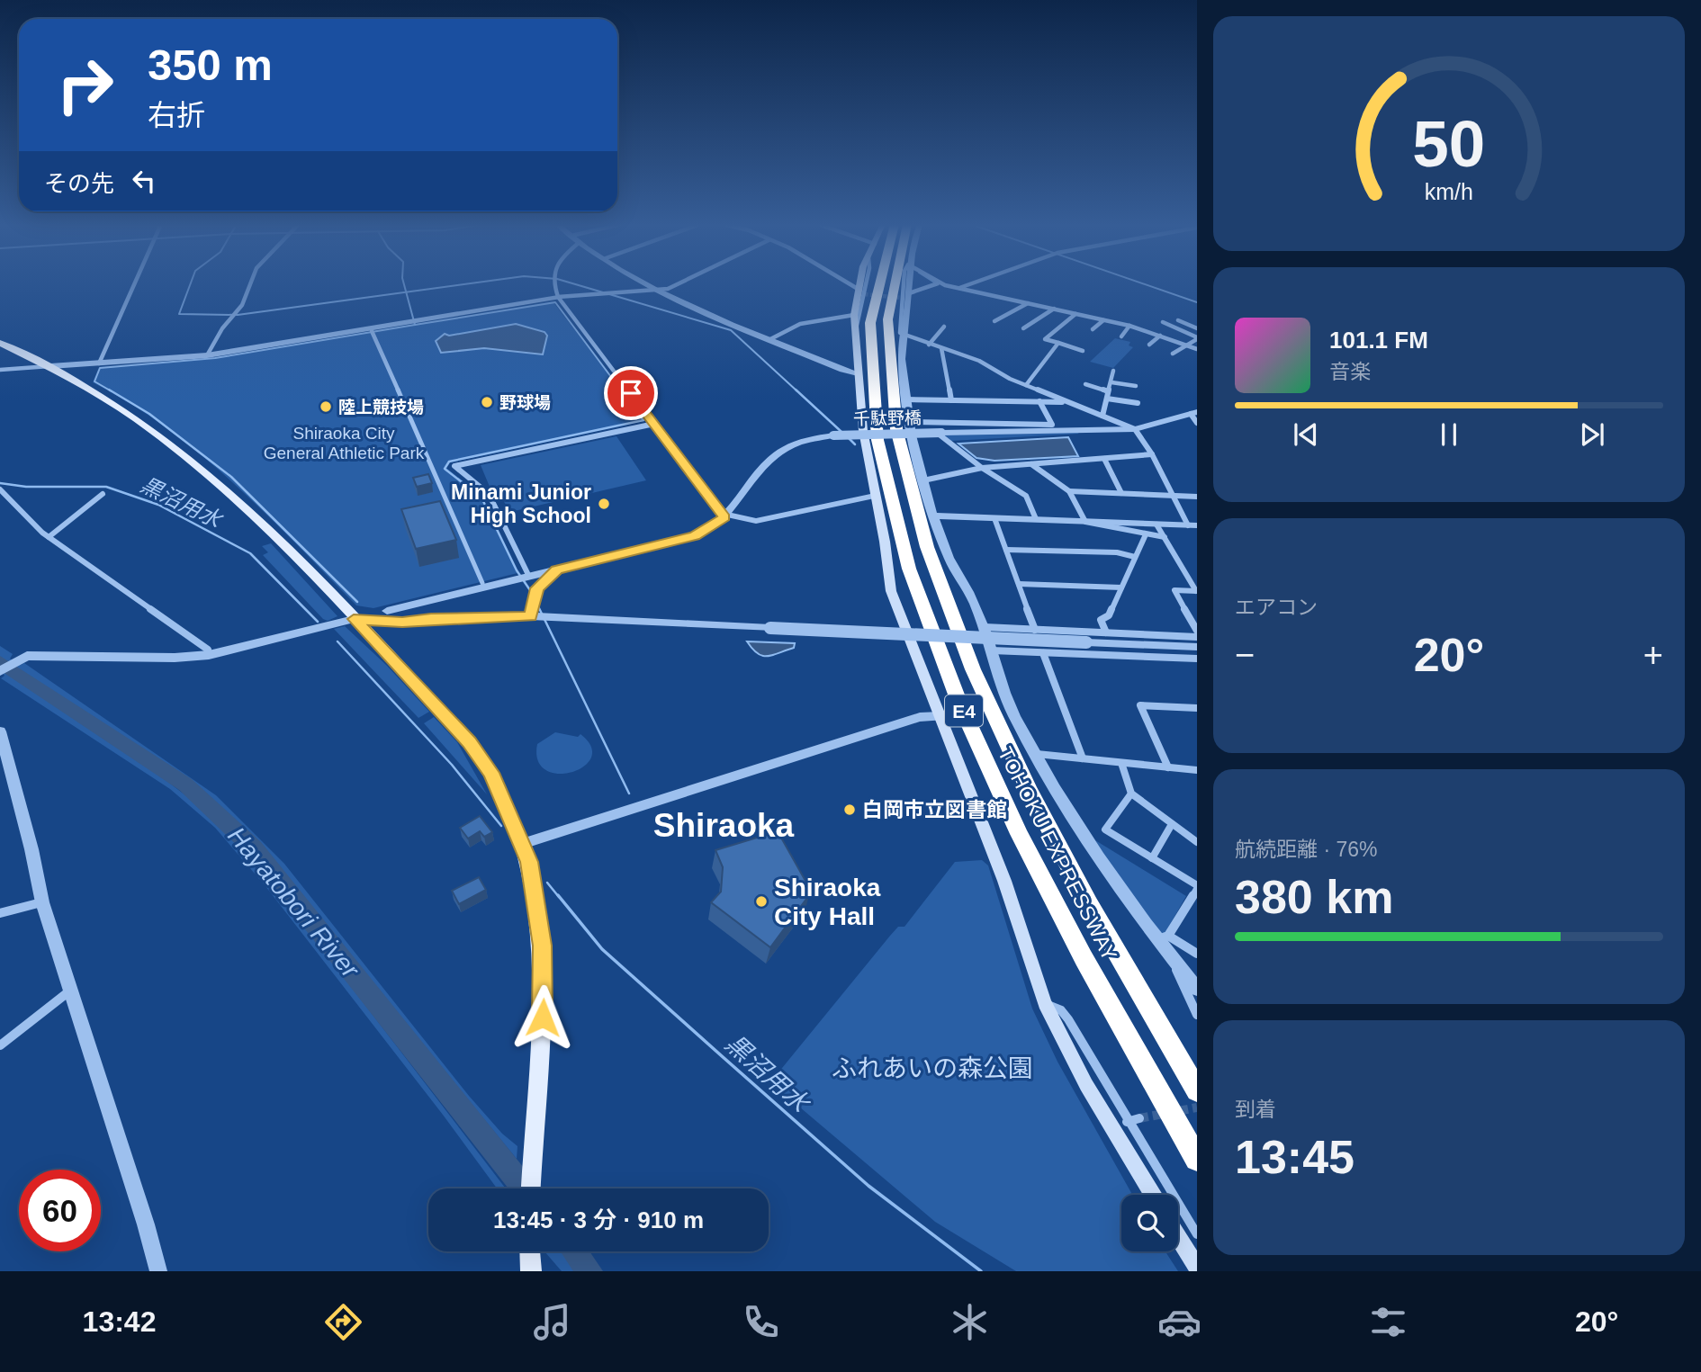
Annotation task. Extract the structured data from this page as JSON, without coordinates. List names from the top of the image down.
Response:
{
  "streets": {
    "highway": ["E4", "TOHOKU EXPRESSWAY"],
    "street": ["千駄野橋"]
  },
  "districts": ["Shiraoka"],
  "water": ["黒沼用水", "Hayatobori River"],
  "parks": ["Shiraoka City General Athletic Park", "ふれあいの森公園"],
  "places": [
    "野球場",
    "陸上競技場",
    "Minami Junior High School",
    "白岡市立図書館",
    "Shiraoka City Hall"
  ],
  "page": {
    "turn": ["350 m", "右折"],
    "then": "その先",
    "song": ["101.1 FM", "音楽"],
    "tile": [
      "エアコン",
      ["航続距離 · 76%", "380 km"],
      ["到着", "13:45"]
    ],
    "heat": ["−", "20°", "+"],
    "limit": "60",
    "trip": "13:45 · 3 分 · 910 m",
    "tabs": ["13:42", "20°"],
    "gauge": ["50", "km/h"]
  }
}
